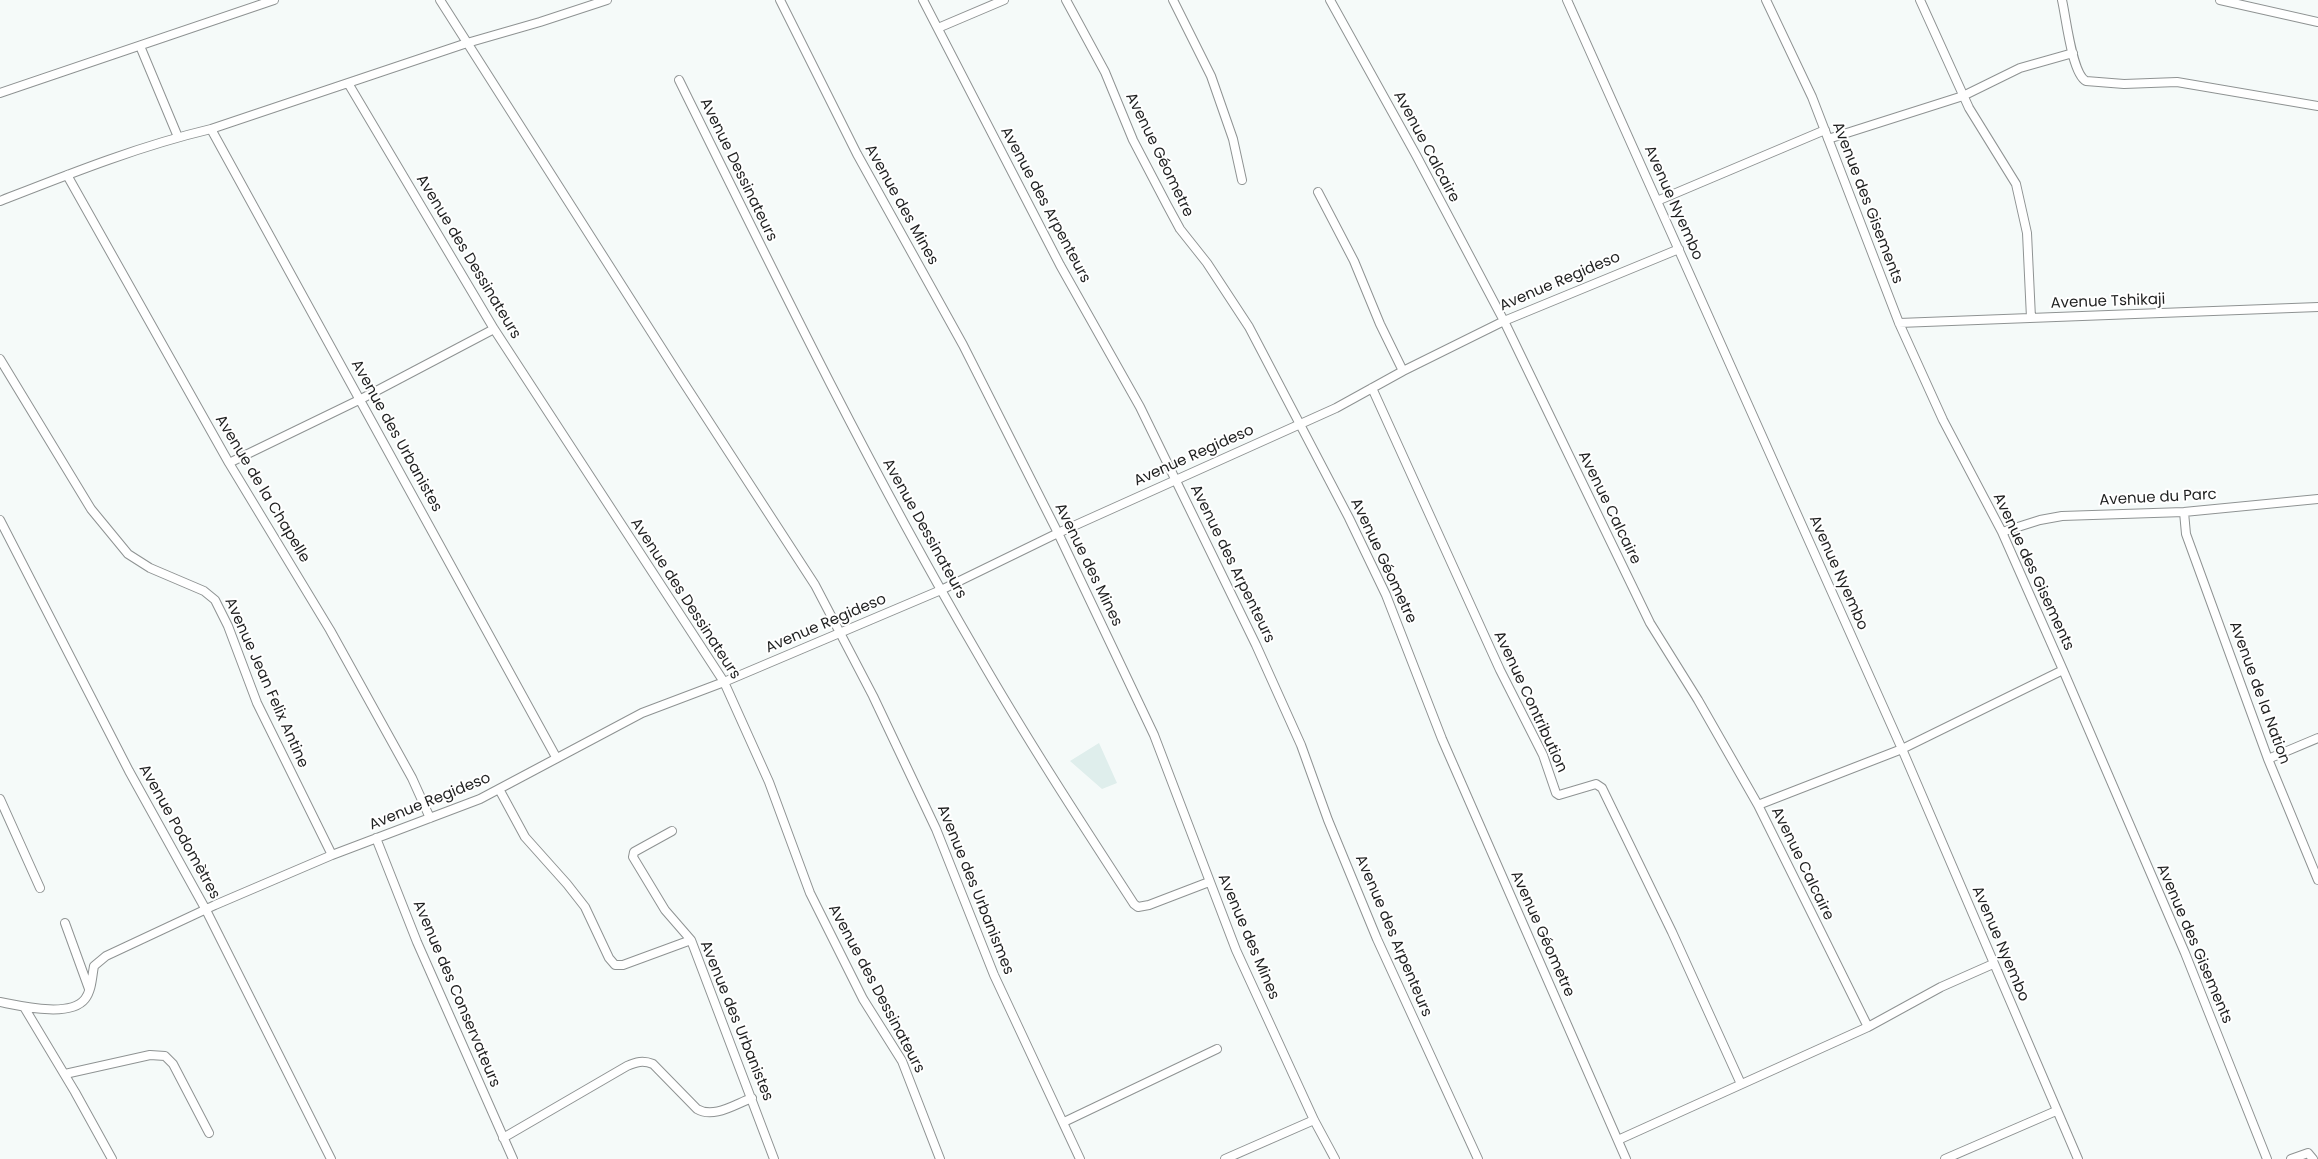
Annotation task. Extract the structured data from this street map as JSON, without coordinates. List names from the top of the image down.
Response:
{
  "streets": {
    "street": [
      "Avenue Calcaire",
      "Avenue Géometre",
      "Avenue Dessinateurs",
      "Avenue Nyembo",
      "Avenue des Gisements",
      "Avenue des Mines",
      "Avenue des Arpenteurs",
      "Avenue des Dessinateurs",
      "Avenue Regideso",
      "Avenue Tshikaji",
      "Avenue des Urbanistes",
      "Avenue de la Chapelle",
      "Avenue du Parc",
      "Avenue Jean Felix Antine",
      "Avenue de la Nation",
      "Avenue Contribution",
      "Avenue Podomètres",
      "Avenue des Urbanismes",
      "Avenue des Conservateurs"
    ]
  },
  "crossings": [
    ["Avenue Calcaire", "Avenue Regideso"],
    ["Avenue Géometre", "Avenue Regideso"],
    ["Avenue Dessinateurs", "Avenue des Mines"],
    ["Avenue Dessinateurs", "Avenue Regideso"],
    ["Avenue Nyembo", "Avenue Regideso"],
    ["Avenue des Gisements", "Avenue Tshikaji"],
    ["Avenue des Gisements", "Avenue du Parc"],
    ["Avenue des Mines", "Avenue Regideso"],
    ["Avenue des Arpenteurs", "Avenue Regideso"],
    ["Avenue des Dessinateurs", "Avenue Regideso"],
    ["Avenue Regideso", "Avenue des Urbanistes"],
    ["Avenue Regideso", "Avenue de la Chapelle"],
    ["Avenue Regideso", "Avenue Jean Felix Antine"],
    ["Avenue Regideso", "Avenue Contribution"],
    ["Avenue Regideso", "Avenue Podomètres"],
    ["Avenue Regideso", "Avenue des Urbanismes"],
    ["Avenue Regideso", "Avenue des Conservateurs"],
    ["Avenue du Parc", "Avenue de la Nation"]
  ]
}
